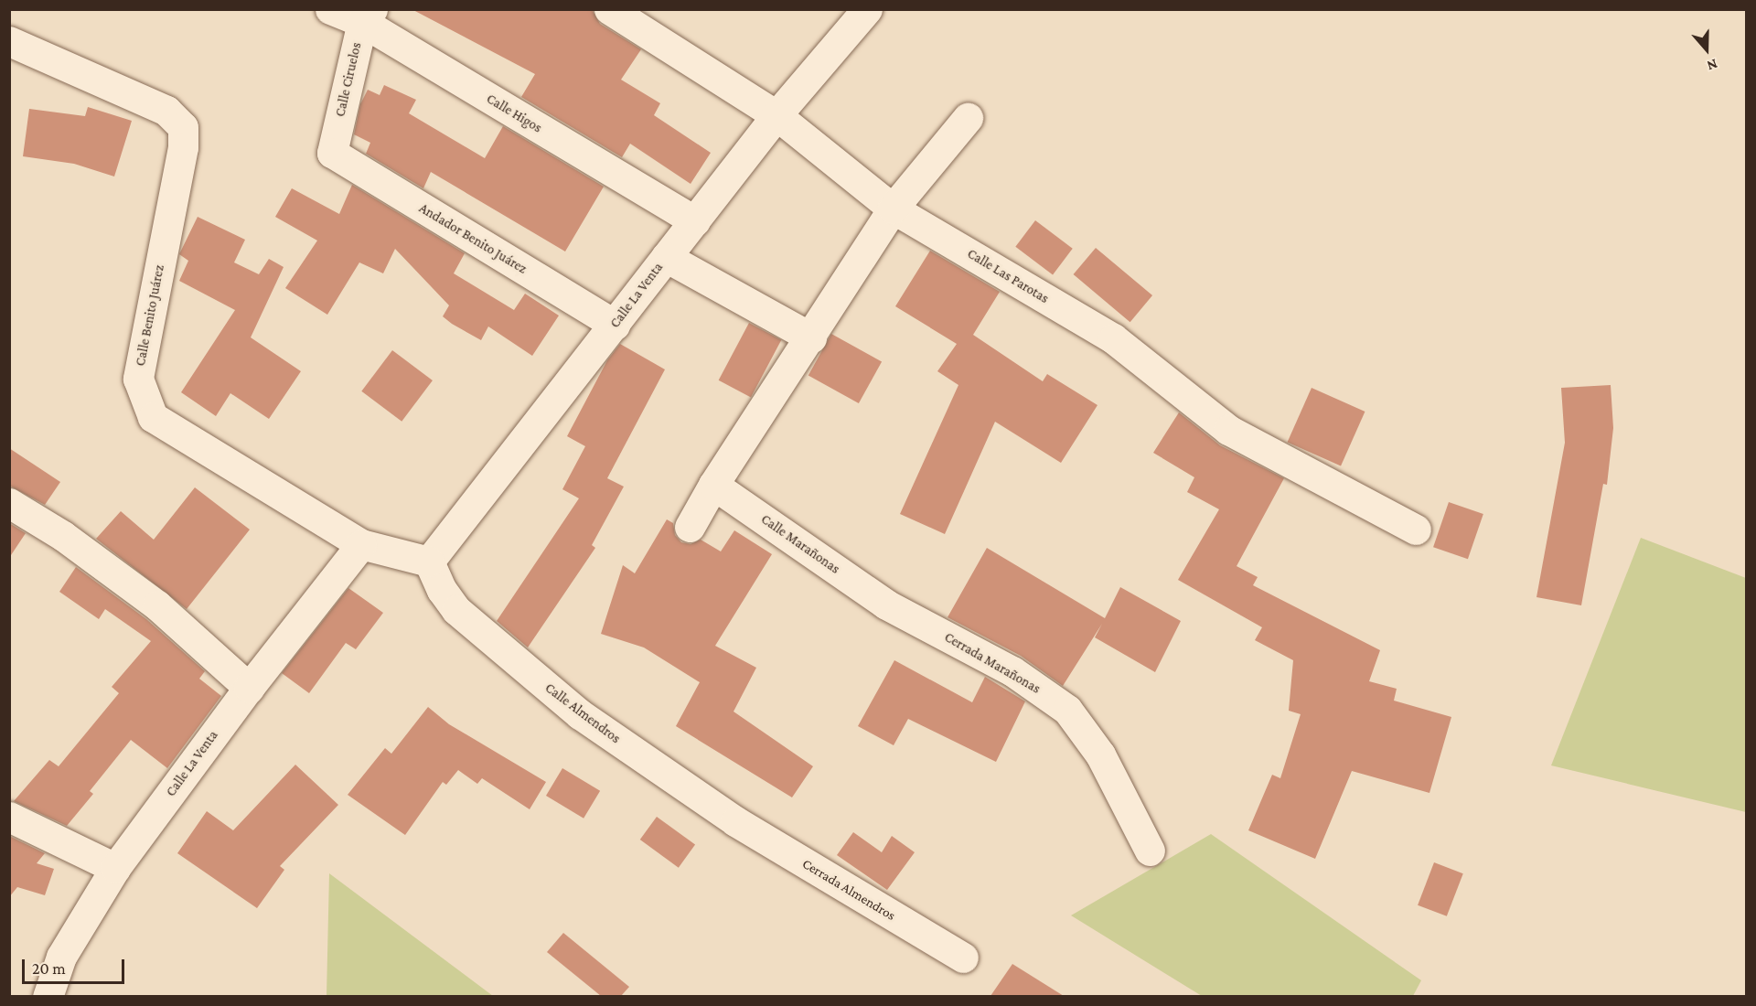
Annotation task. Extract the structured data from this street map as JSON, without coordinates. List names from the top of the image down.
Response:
{
  "streets": {
    "street": [
      "Calle Ciruelos",
      "Calle Higos",
      "Andador Benito Juárez",
      "Calle Las Parotas",
      "Calle La Venta",
      "Calle Benito Juárez",
      "Calle Marañonas",
      "Cerrada Marañonas",
      "Calle Almendros",
      "Cerrada Almendros"
    ]
  },
  "crossings": [
    ["Calle Ciruelos", "Calle Higos"],
    ["Calle Ciruelos", "Andador Benito Juárez"],
    ["Calle Higos", "Calle La Venta"],
    ["Andador Benito Juárez", "Calle La Venta"],
    ["Calle Las Parotas", "Calle La Venta"],
    ["Calle La Venta", "Calle Benito Juárez"],
    ["Calle La Venta", "Calle Almendros"],
    ["Calle Benito Juárez", "Calle Almendros"],
    ["Calle Marañonas", "Cerrada Marañonas"],
    ["Calle Almendros", "Cerrada Almendros"]
  ],
  "scale_bar": "20 m",
  "north": "bottom"
}
